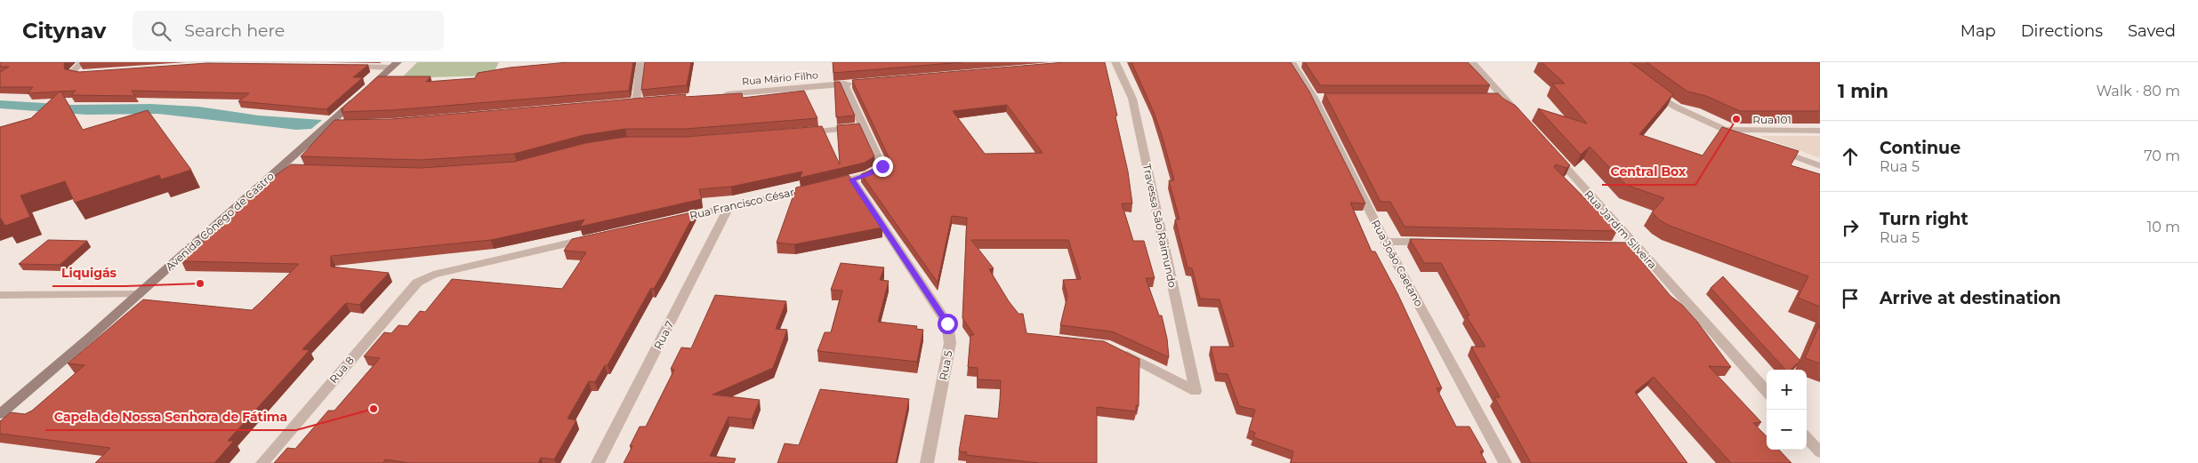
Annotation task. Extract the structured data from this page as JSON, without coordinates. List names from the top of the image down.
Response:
{
  "streets": {
    "main road": ["Avenida Cônego de Castro"],
    "street": [
      "Rua Mário Filho",
      "Rua 101",
      "Rua Francisco César",
      "Travessa São Raimundo",
      "Rua Jardim Silveira",
      "Rua João Caetano",
      "Rua 7",
      "Rua 5",
      "Rua 8"
    ]
  },
  "crossings": [
    ["Rua Francisco César", "Rua 7"],
    ["Rua Francisco César", "Rua 5"]
  ],
  "places": ["Central Box", "Liquigás", "Capela de Nossa Senhora de Fátima"],
  "page": {
    "header": "Citynav",
    "search": "Search here",
    "nav": ["Map", "Directions", "Saved"],
    "heading": ["1 min", "Walk · 80 m"],
    "list": [
      ["Continue", "Rua 5", "70 m"],
      ["Turn right", "Rua 5", "10 m"],
      "Arrive at destination"
    ],
    "map_buttons": ["+", "−"]
  }
}
